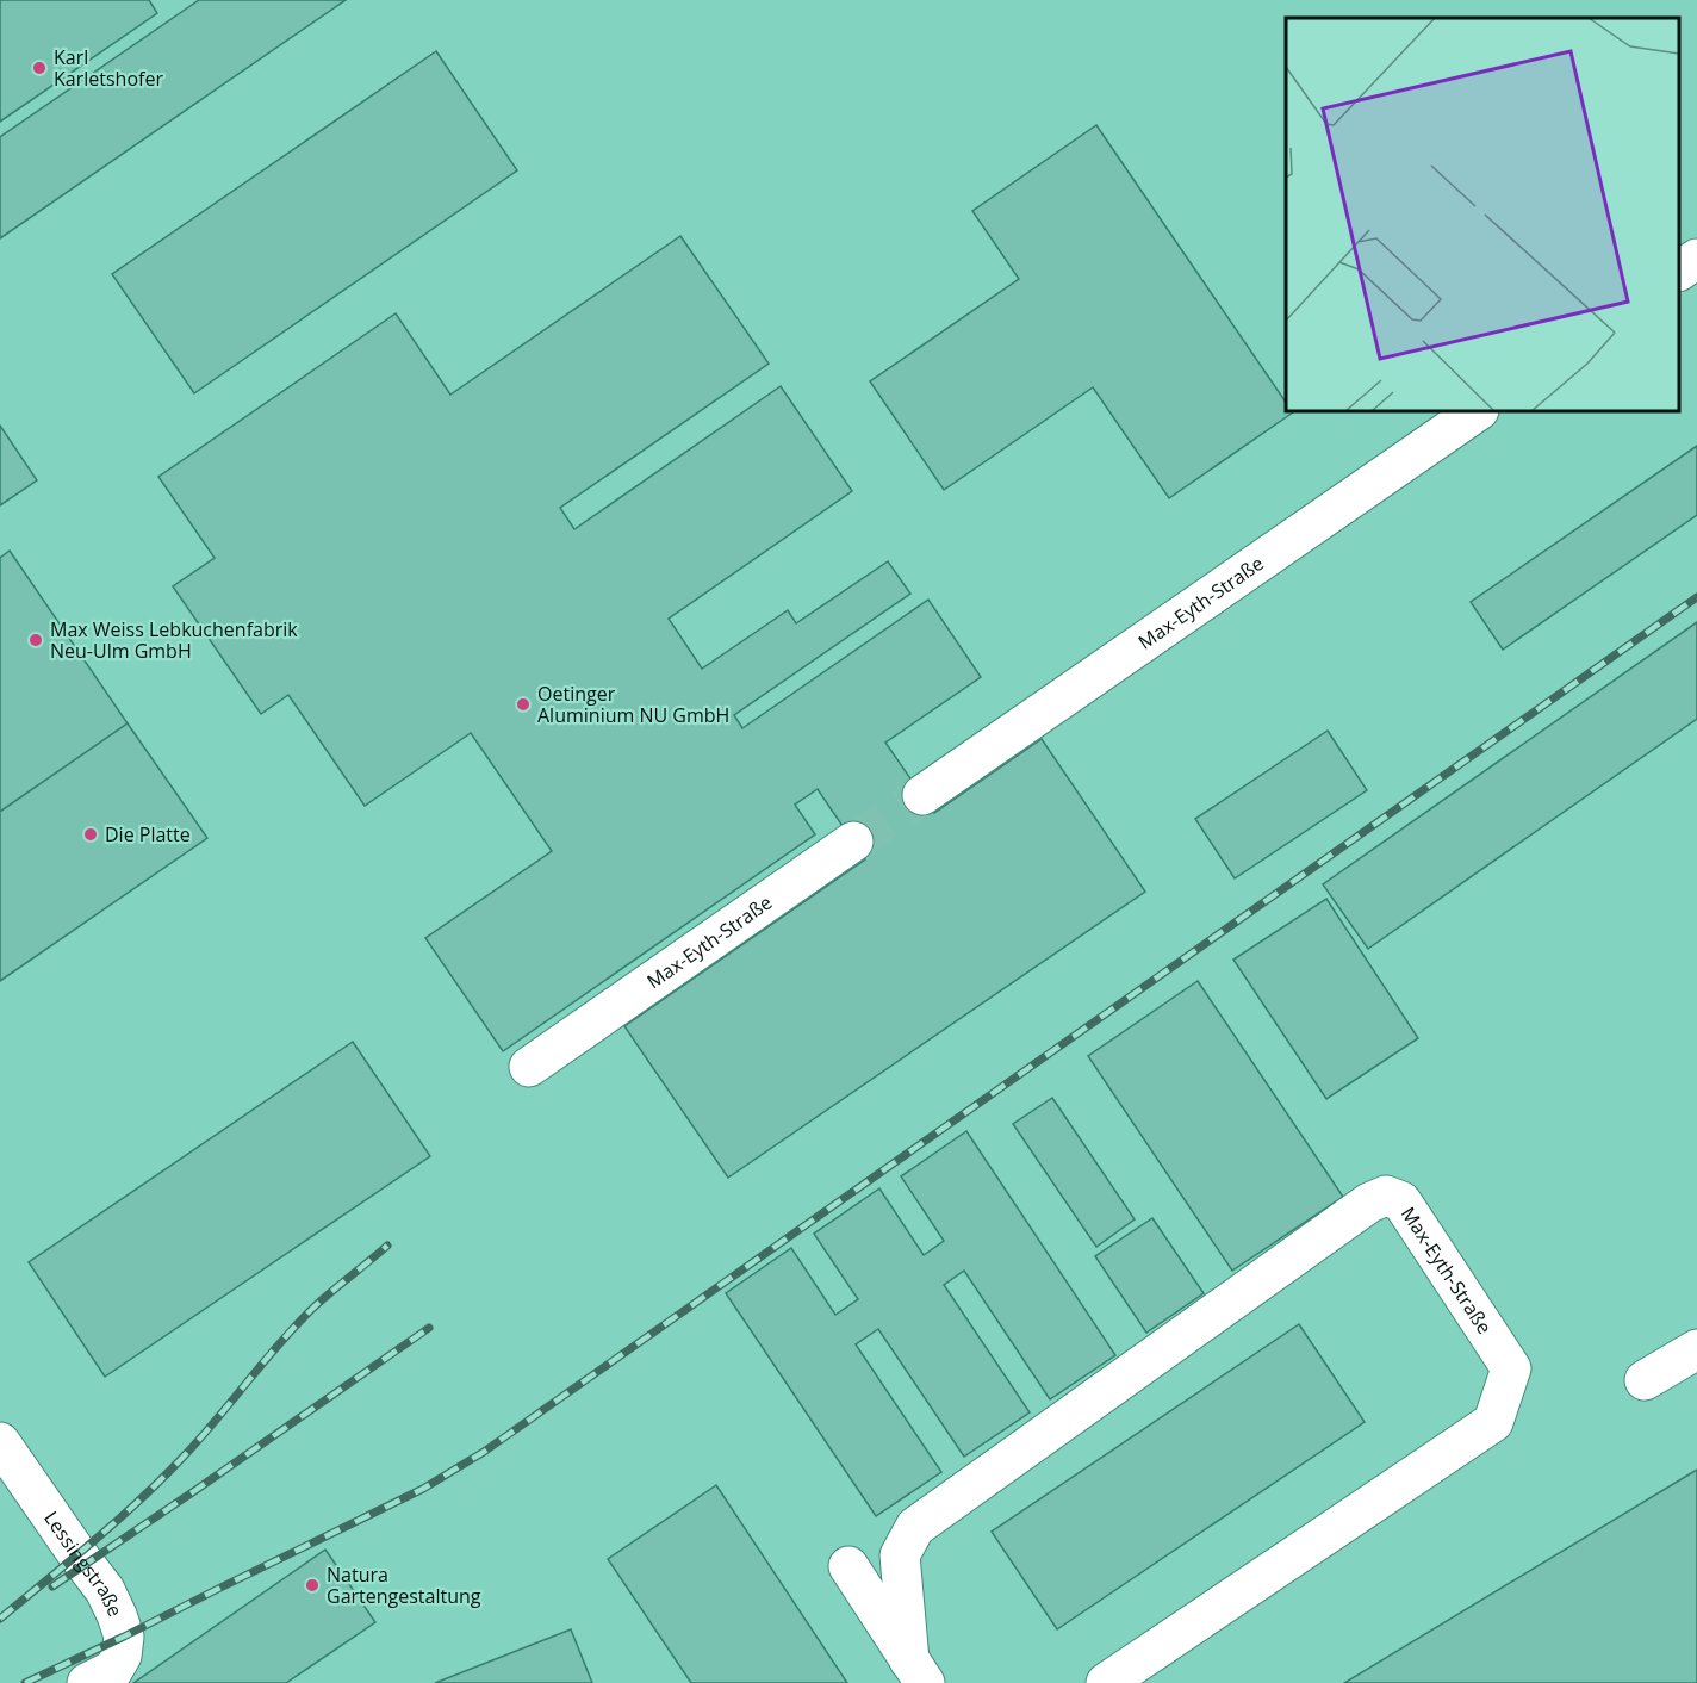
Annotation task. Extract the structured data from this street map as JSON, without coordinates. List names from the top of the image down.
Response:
{
  "streets": {
    "lane": ["Max-Eyth-Straße", "Lessingstraße"]
  },
  "places": [
    "Karl Karletshofer",
    "Max Weiss Lebkuchenfabrik Neu-Ulm GmbH",
    "Oetinger Aluminium NU GmbH",
    "Die Platte",
    "Natura Gartengestaltung"
  ]
}
